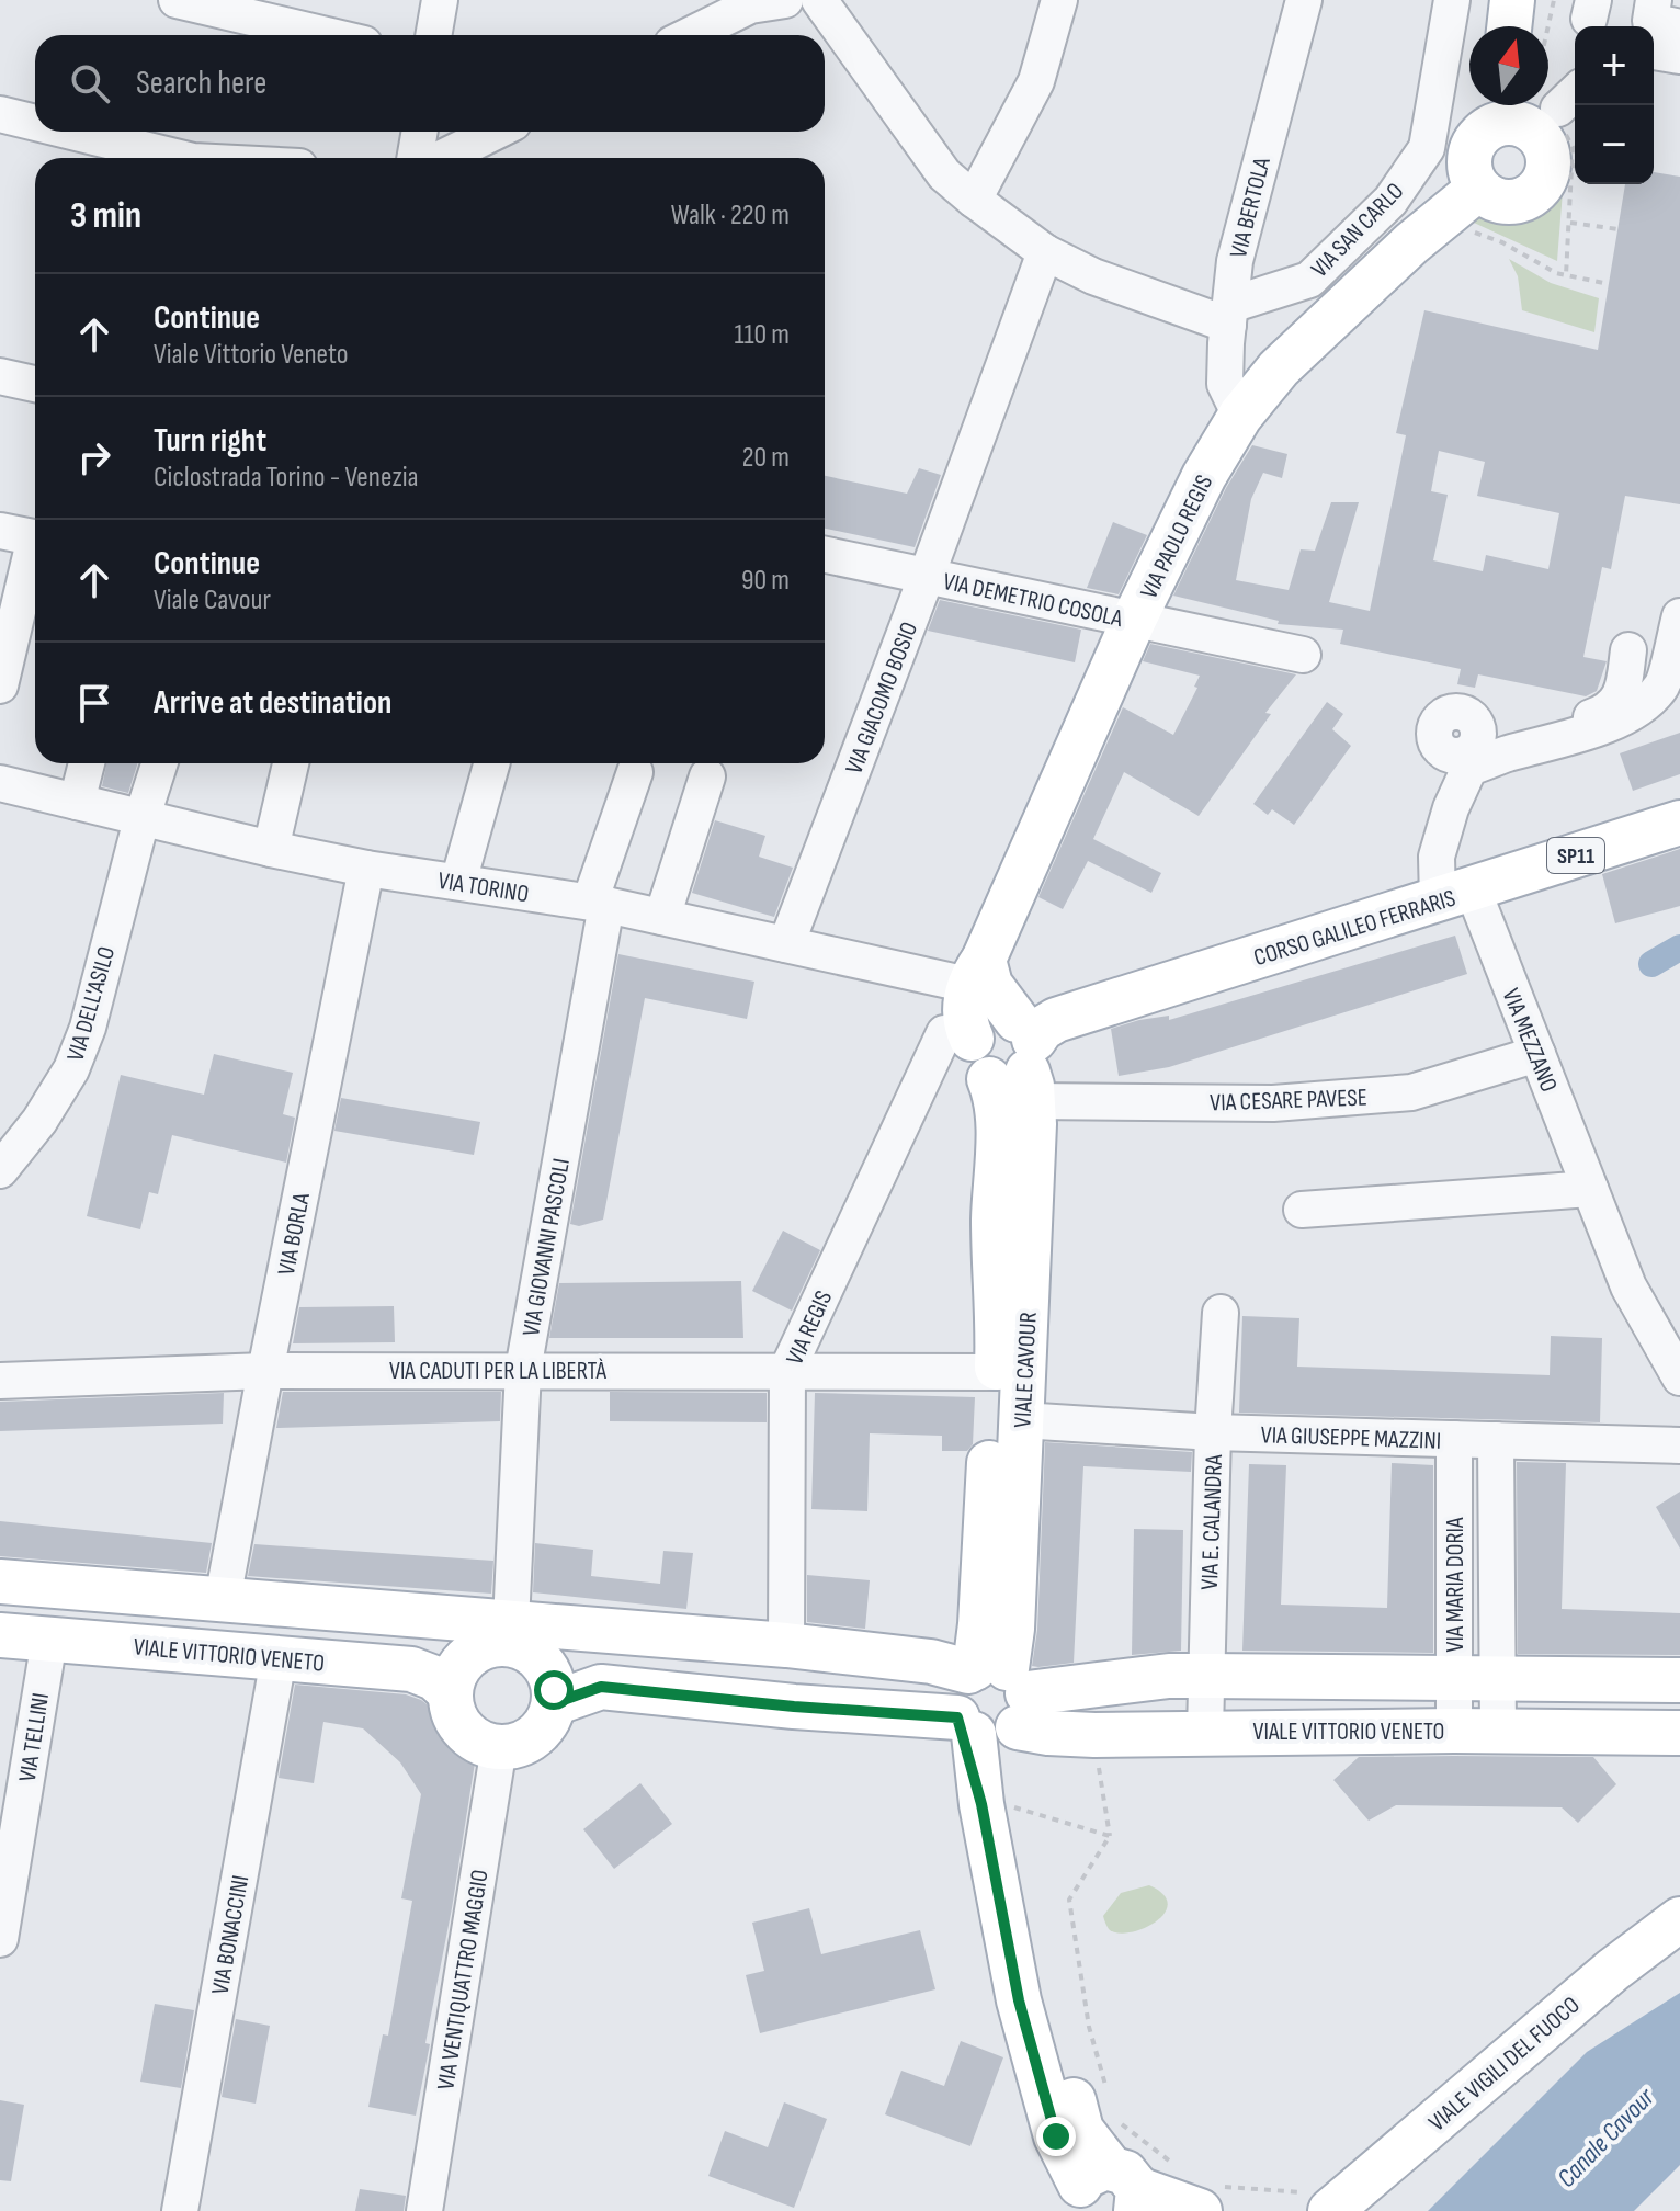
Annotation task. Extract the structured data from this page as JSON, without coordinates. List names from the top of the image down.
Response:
{
  "streets": {
    "main road": [
      "VIA PAOLO REGIS",
      "SP11",
      "CORSO GALILEO FERRARIS",
      "VIALE CAVOUR",
      "VIALE VITTORIO VENETO",
      "VIALE VIGILI DEL FUOCO"
    ],
    "street": [
      "VIA BERTOLA",
      "VIA SAN CARLO",
      "VIA DEMETRIO COSOLA",
      "VIA GIACOMO BOSIO",
      "VIA TORINO",
      "VIA DELL'ASILO",
      "VIA MEZZANO",
      "VIA CESARE PAVESE",
      "VIA BORLA",
      "VIA GIOVANNI PASCOLI",
      "VIA REGIS",
      "VIA CADUTI PER LA LIBERTÀ",
      "VIA GIUSEPPE MAZZINI",
      "VIA E. CALANDRA",
      "VIA MARIA DORIA",
      "VIA TELLINI",
      "VIA BONACCINI",
      "VIA VENTIQUATTRO MAGGIO"
    ]
  },
  "crossings": [
    ["VIA BERTOLA", "VIA SAN CARLO"],
    ["VIA BERTOLA", "VIA PAOLO REGIS"],
    ["VIA PAOLO REGIS", "VIA DEMETRIO COSOLA"],
    ["VIA PAOLO REGIS", "VIA TORINO"],
    ["VIA DEMETRIO COSOLA", "VIA GIACOMO BOSIO"],
    ["VIA GIACOMO BOSIO", "VIA TORINO"],
    ["VIA TORINO", "VIA DELL'ASILO"],
    ["VIA TORINO", "VIA BORLA"],
    ["VIA TORINO", "VIA GIOVANNI PASCOLI"],
    ["CORSO GALILEO FERRARIS", "VIA MEZZANO"],
    ["CORSO GALILEO FERRARIS", "VIA CESARE PAVESE"],
    ["CORSO GALILEO FERRARIS", "VIA REGIS"],
    ["CORSO GALILEO FERRARIS", "VIALE CAVOUR"],
    ["VIA MEZZANO", "VIA CESARE PAVESE"],
    ["VIA CESARE PAVESE", "VIALE CAVOUR"],
    ["VIA BORLA", "VIA CADUTI PER LA LIBERTÀ"],
    ["VIA GIOVANNI PASCOLI", "VIA CADUTI PER LA LIBERTÀ"],
    ["VIA GIOVANNI PASCOLI", "VIALE VITTORIO VENETO"],
    ["VIA GIOVANNI PASCOLI", "VIA VENTIQUATTRO MAGGIO"],
    ["VIA REGIS", "VIA CADUTI PER LA LIBERTÀ"],
    ["VIA REGIS", "VIALE VITTORIO VENETO"],
    ["VIA CADUTI PER LA LIBERTÀ", "VIALE CAVOUR"],
    ["VIALE CAVOUR", "VIA GIUSEPPE MAZZINI"],
    ["VIALE CAVOUR", "VIALE VITTORIO VENETO"],
    ["VIA GIUSEPPE MAZZINI", "VIA E. CALANDRA"],
    ["VIA GIUSEPPE MAZZINI", "VIA MARIA DORIA"],
    ["VIA E. CALANDRA", "VIALE VITTORIO VENETO"],
    ["VIA MARIA DORIA", "VIALE VITTORIO VENETO"],
    ["VIALE VITTORIO VENETO", "VIA TELLINI"],
    ["VIALE VITTORIO VENETO", "VIA BONACCINI"],
    ["VIALE VITTORIO VENETO", "VIA VENTIQUATTRO MAGGIO"]
  ],
  "water": ["Canale Cavour"],
  "north": "top",
  "page": {
    "map_buttons": ["+", "−"],
    "search": "Search here",
    "heading": ["3 min", "Walk · 220 m"],
    "list": [
      ["Continue", "Viale Vittorio Veneto", "110 m"],
      ["Turn right", "Ciclostrada Torino - Venezia", "20 m"],
      ["Continue", "Viale Cavour", "90 m"],
      "Arrive at destination"
    ]
  }
}
